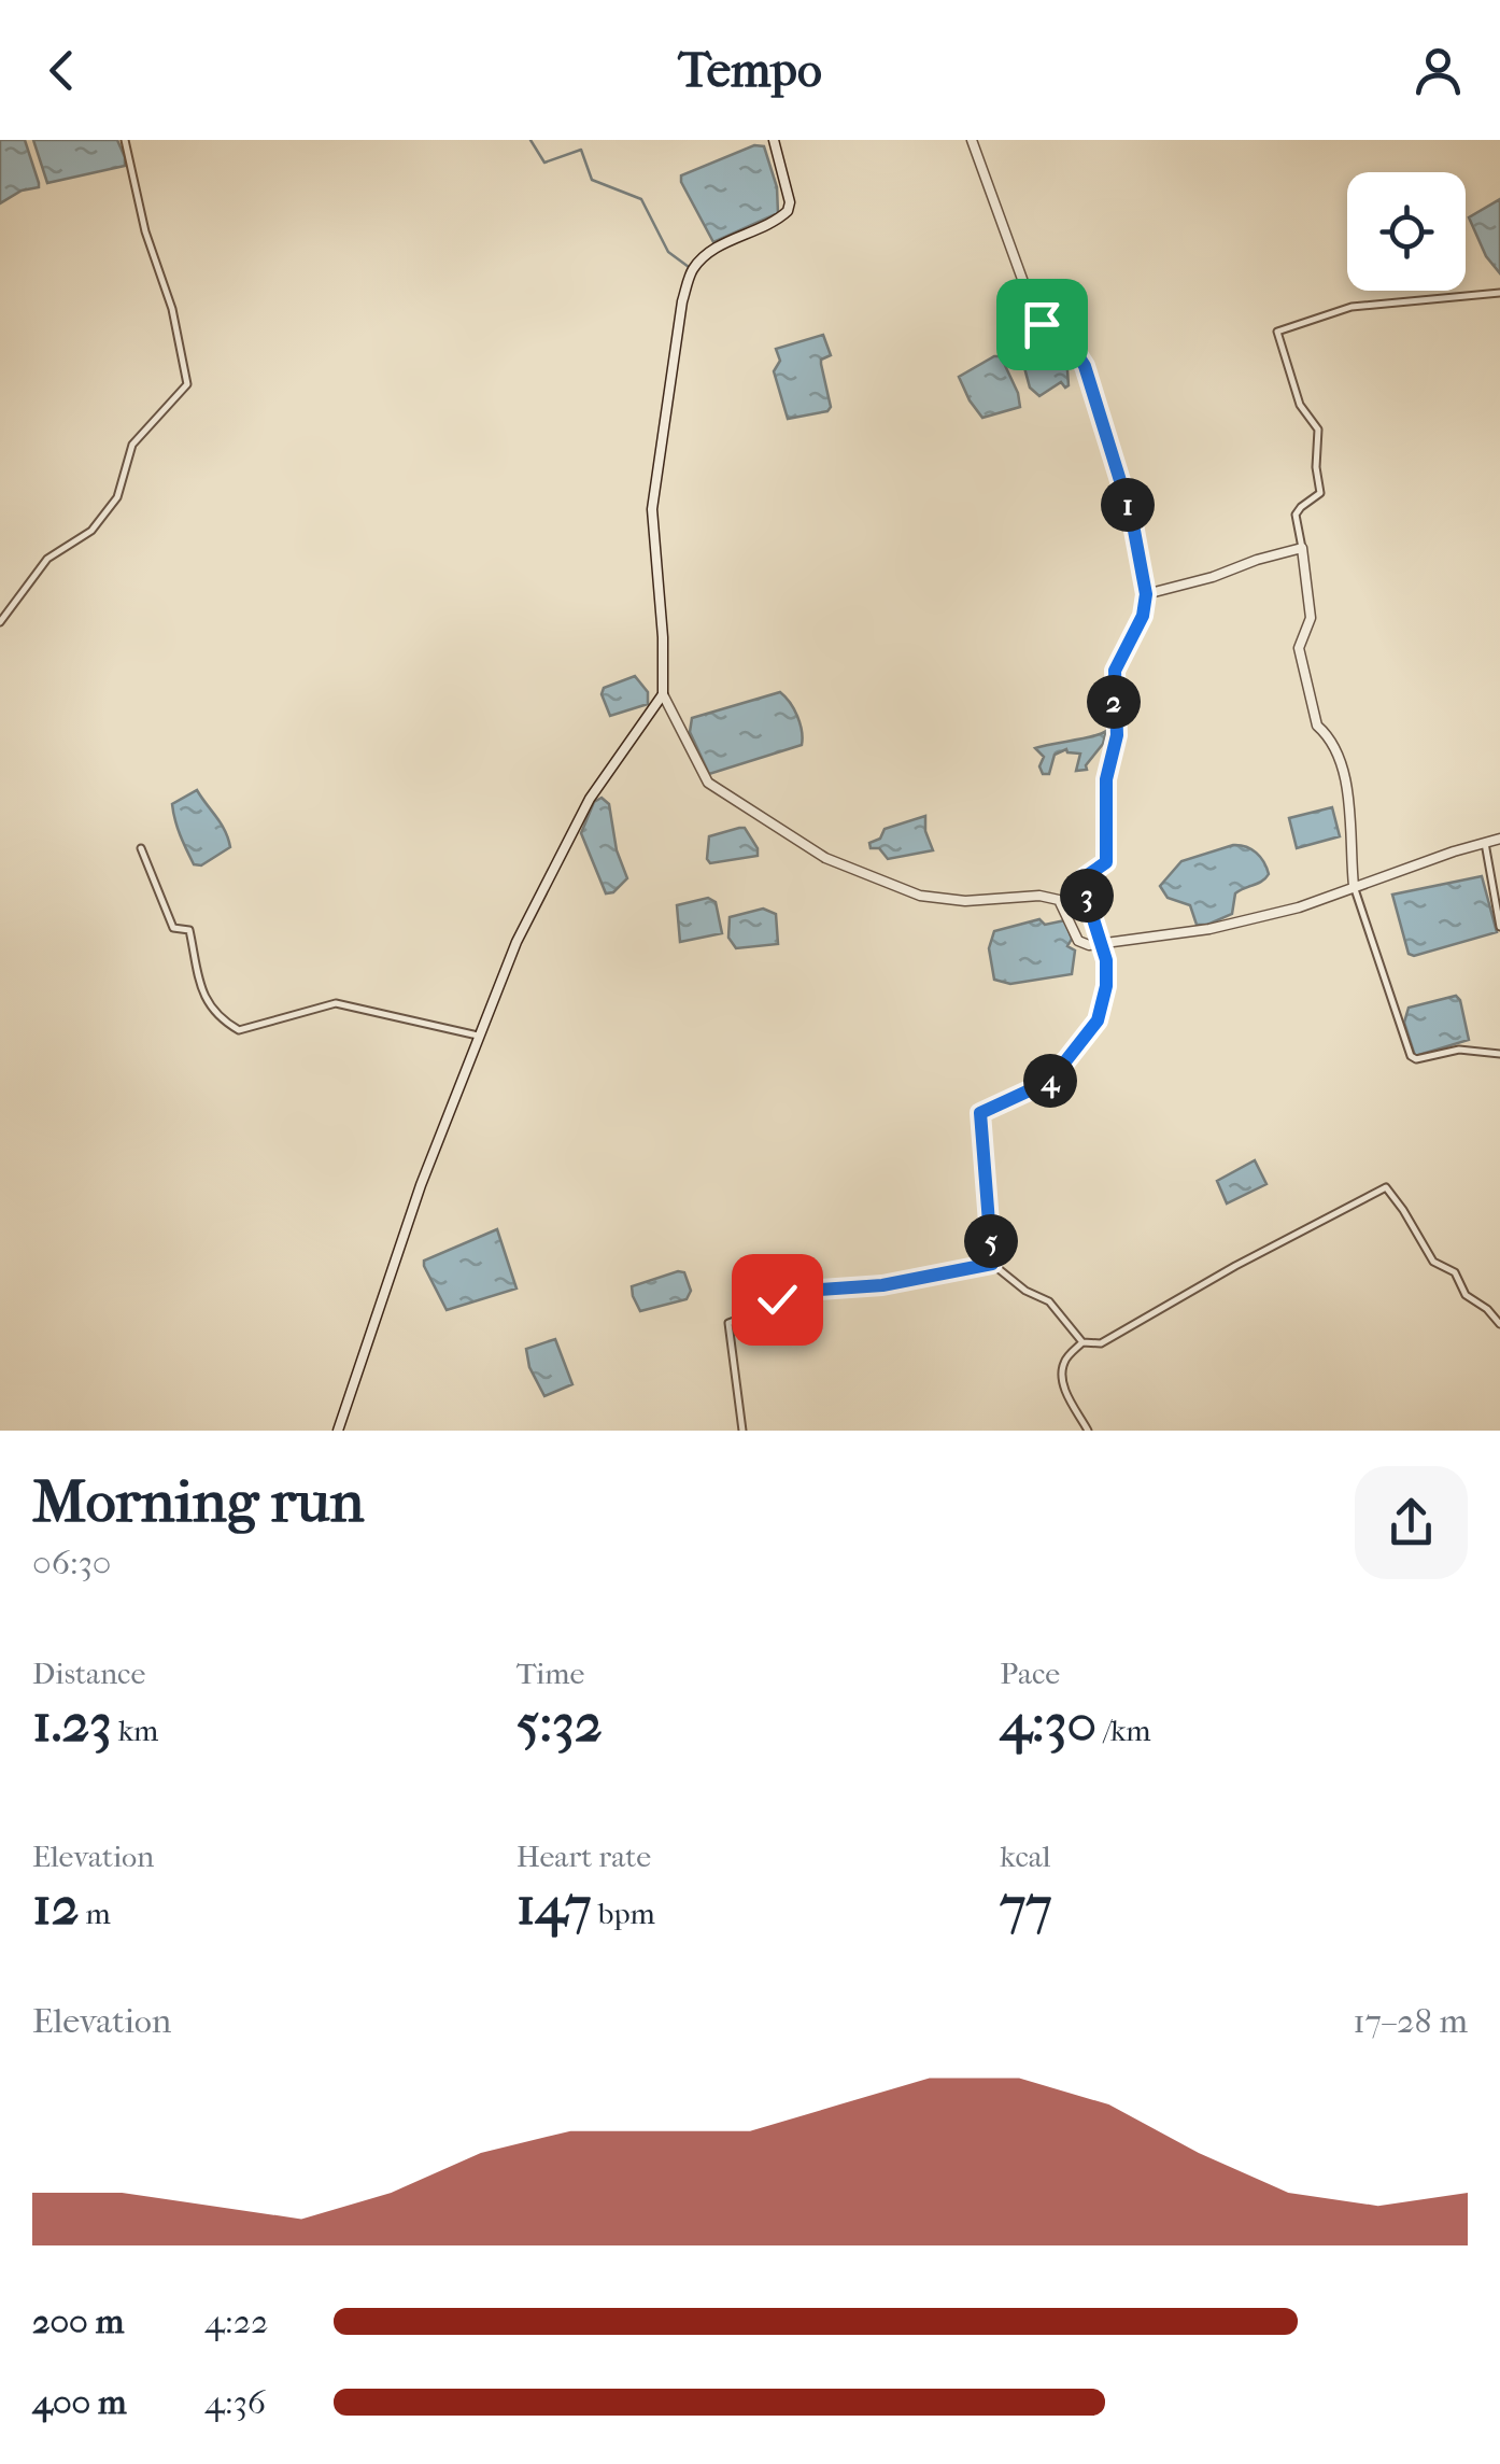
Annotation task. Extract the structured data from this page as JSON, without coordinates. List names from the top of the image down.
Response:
{
  "page": {
    "header": "Tempo",
    "pins": [
      "1",
      "2",
      "3",
      "4",
      "5"
    ],
    "heading": ["Morning run", "06:30"],
    "stats": [
      ["Distance", "1.23 km"],
      ["Time", "5:32"],
      ["Pace", "4:30 /km"],
      ["Elevation", "12 m"],
      ["Heart rate", "147 bpm"],
      ["kcal", "77"]
    ],
    "chart": ["Elevation", "17–28 m"],
    "list": [
      {
        "name": "200 m",
        "note": "4:22"
      },
      {
        "name": "400 m",
        "note": "4:36"
      }
    ]
  }
}
